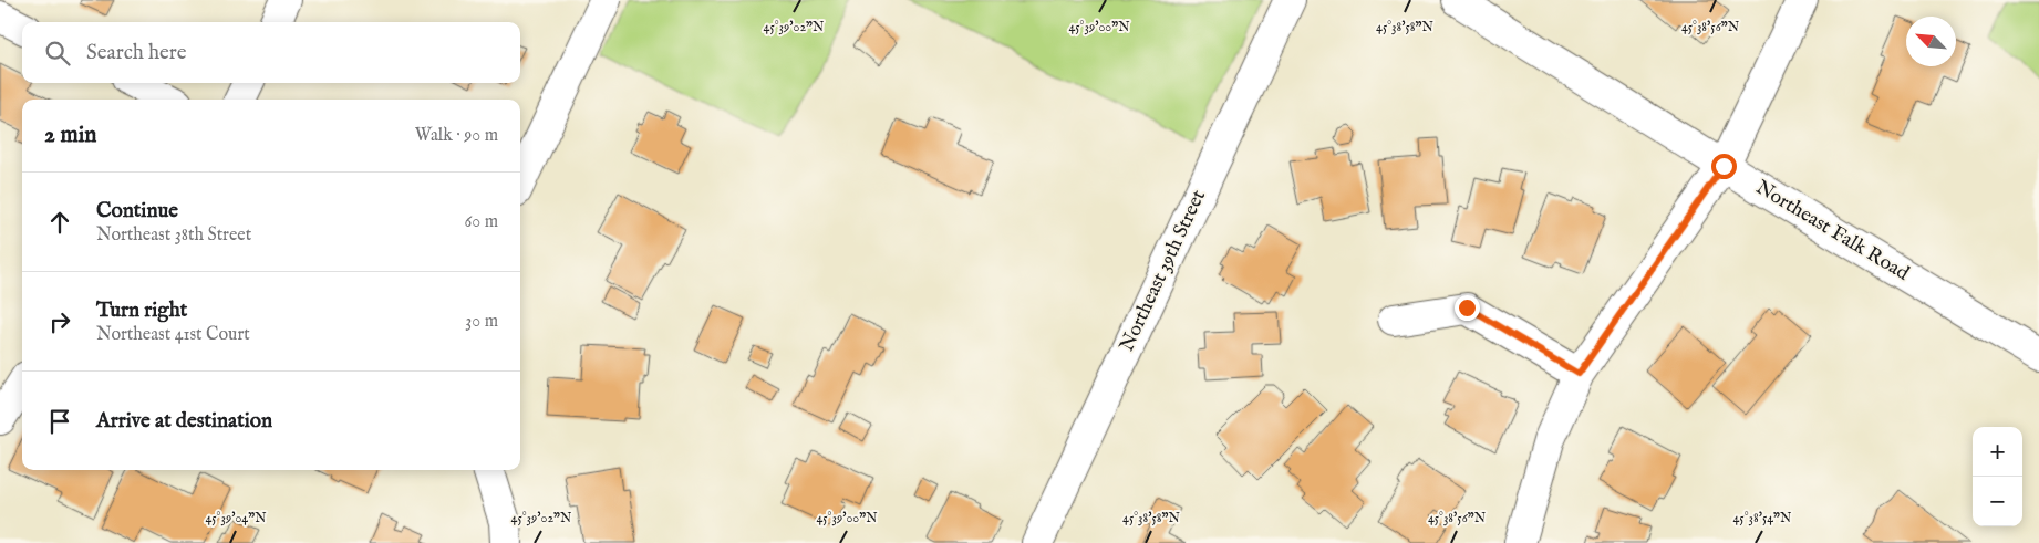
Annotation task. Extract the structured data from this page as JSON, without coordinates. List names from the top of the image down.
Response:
{
  "streets": {
    "street": ["Northeast Falk Road", "Northeast 39th Street"]
  },
  "north": "top left",
  "page": {
    "search": "Search here",
    "heading": ["2 min", "Walk · 90 m"],
    "list": [
      ["Continue", "Northeast 38th Street", "60 m"],
      ["Turn right", "Northeast 41st Court", "30 m"],
      "Arrive at destination"
    ],
    "map_buttons": ["+", "−"]
  },
  "coordinates": [
    "45°39'00\"N",
    "45°38'58\"N",
    "45°38'56\"N",
    "45°39'02\"N",
    "45°39'04\"N",
    "45°38'54\"N"
  ]
}
